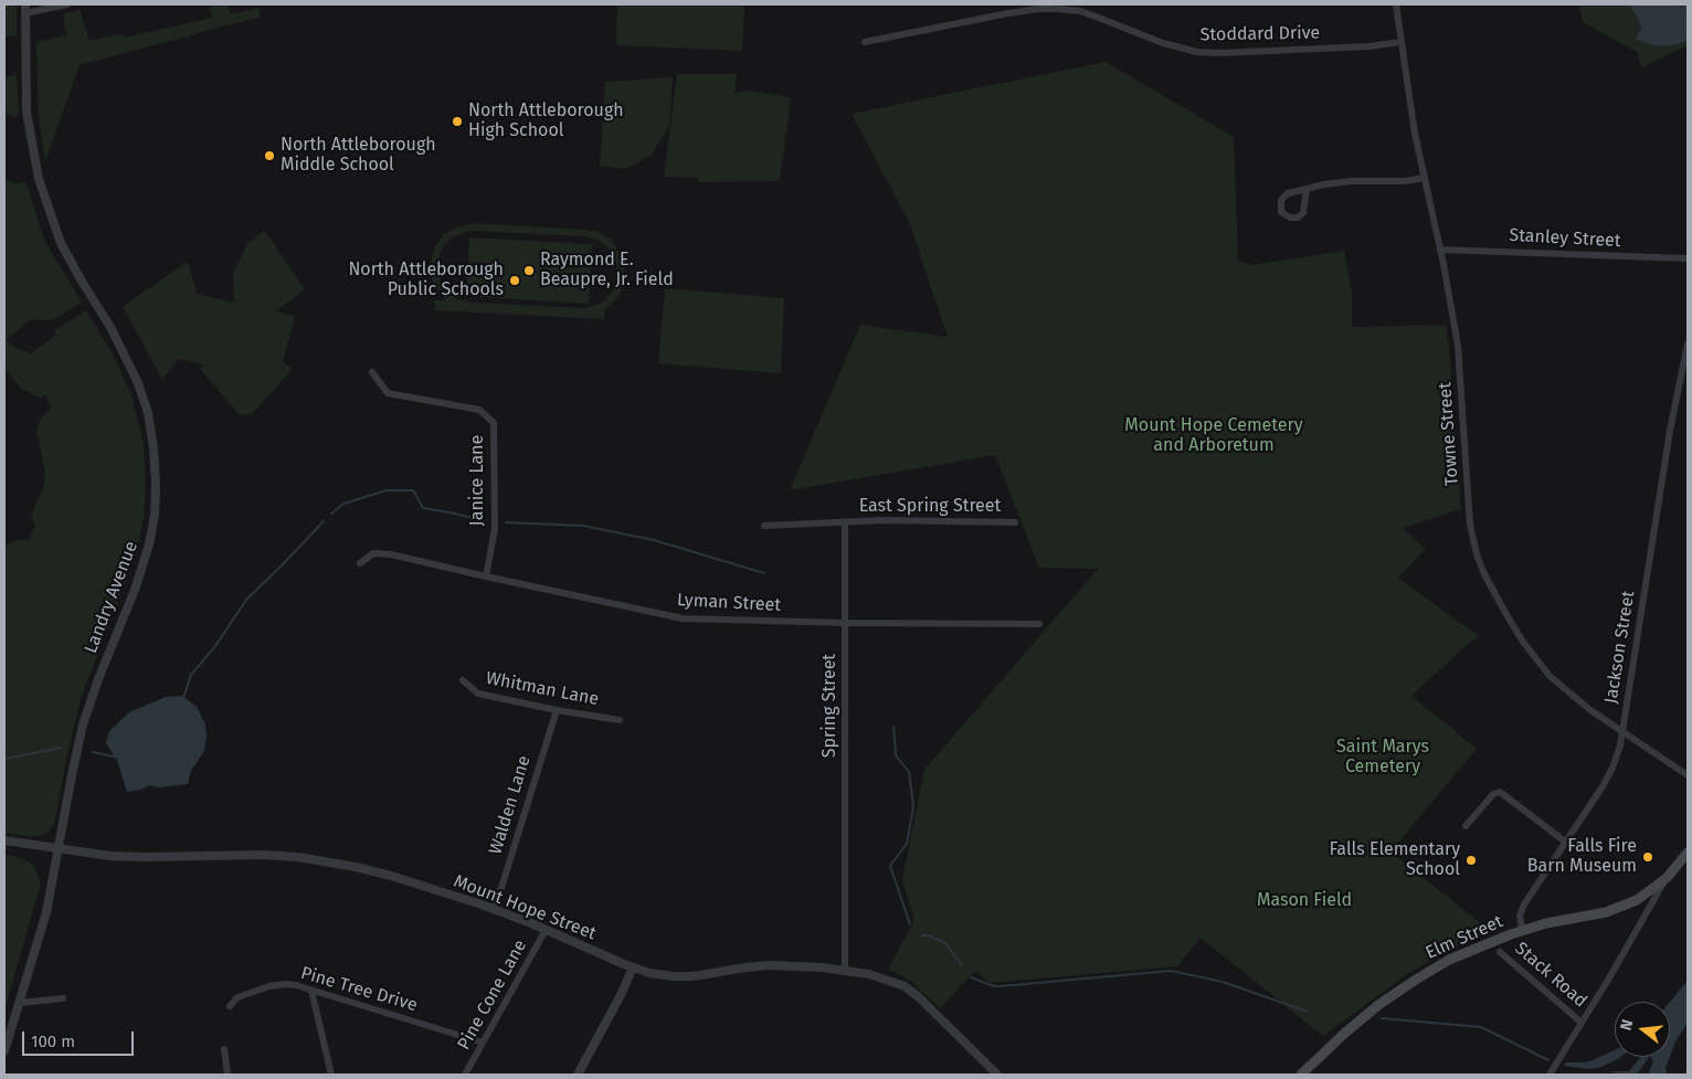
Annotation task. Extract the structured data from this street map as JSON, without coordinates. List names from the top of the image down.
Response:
{
  "streets": {
    "main road": ["Elm Street"],
    "street": [
      "Stoddard Drive",
      "Stanley Street",
      "Towne Street",
      "Janice Lane",
      "East Spring Street",
      "Landry Avenue",
      "Lyman Street",
      "Jackson Street",
      "Whitman Lane",
      "Spring Street",
      "Walden Lane",
      "Mount Hope Street",
      "Stack Road",
      "Pine Tree Drive",
      "Pine Cone Lane"
    ]
  },
  "crossings": [
    ["Stoddard Drive", "Towne Street"],
    ["Stanley Street", "Towne Street"],
    ["Towne Street", "Jackson Street"],
    ["Janice Lane", "Lyman Street"],
    ["East Spring Street", "Spring Street"],
    ["Landry Avenue", "Mount Hope Street"],
    ["Lyman Street", "Spring Street"],
    ["Jackson Street", "Elm Street"],
    ["Whitman Lane", "Walden Lane"],
    ["Spring Street", "Mount Hope Street"],
    ["Walden Lane", "Mount Hope Street"],
    ["Mount Hope Street", "Pine Cone Lane"],
    ["Pine Tree Drive", "Pine Cone Lane"]
  ],
  "parks": ["Mount Hope Cemetery and Arboretum", "Saint Marys Cemetery", "Mason Field"],
  "places": [
    "North Attleborough High School",
    "North Attleborough Middle School",
    "Raymond E. Beaupre, Jr. Field",
    "North Attleborough Public Schools",
    "Falls Fire Barn Museum",
    "Falls Elementary School"
  ],
  "scale_bar": "100 m",
  "north": "left"
}
